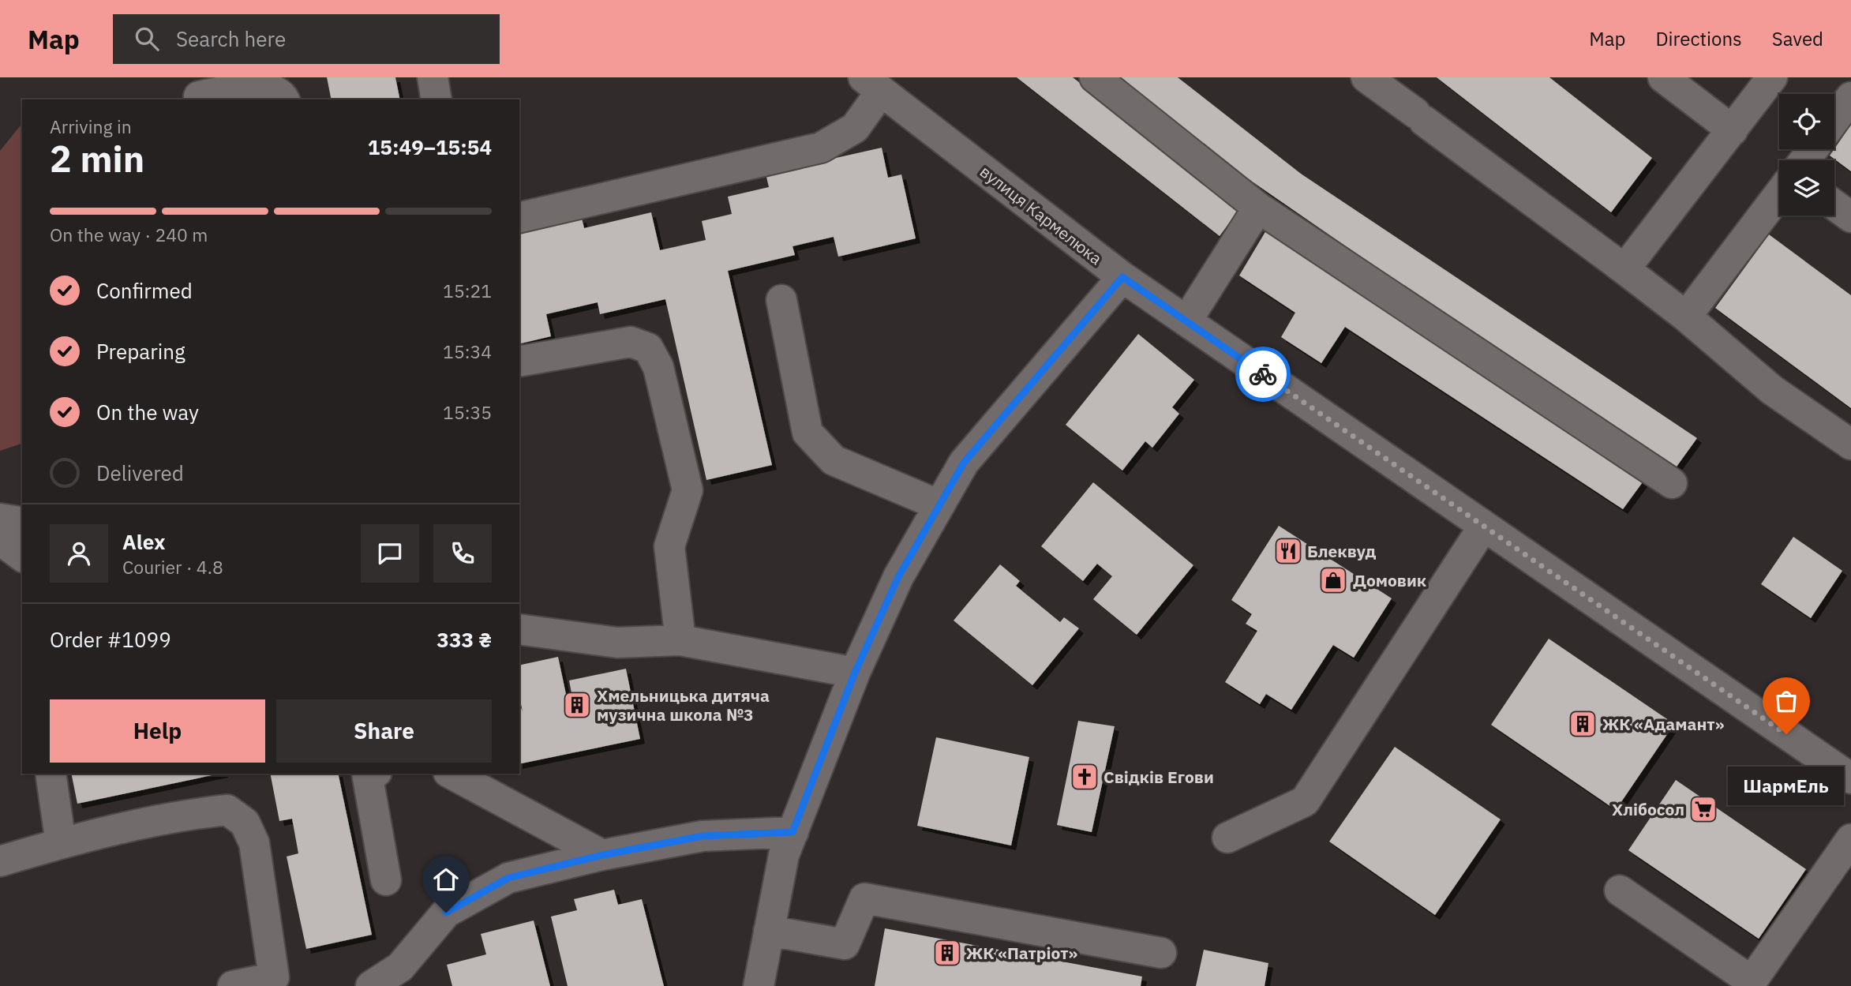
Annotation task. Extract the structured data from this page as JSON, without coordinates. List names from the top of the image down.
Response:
{
  "streets": {
    "street": ["вулиця Кармелюка"]
  },
  "places": {
    "restaurant": ["Блеквуд"],
    "shop": ["Домовик"],
    "building": ["Хмельницька дитяча музична школа №3", "ЖК «Адамант»", "ЖК «Патріот»"],
    "other": ["ШармЕль"],
    "church": ["Свідків Егови"],
    "supermarket": ["Хлібосол"]
  },
  "page": {
    "header": "Map",
    "search": "Search here",
    "nav": ["Map", "Directions", "Saved"],
    "heading": ["2 min", "Arriving in", "15:49–15:54"],
    "panel": [
      "Alex",
      "Courier · 4.8",
      "Order #1099",
      "333 ₴"
    ],
    "bar": "On the way · 240 m",
    "list": [
      ["Confirmed", "15:21"],
      ["Preparing", "15:34"],
      ["On the way", "15:35"],
      "Delivered"
    ],
    "buttons": ["Help", "Share"],
    "bubble": "ШармЕль"
  }
}
